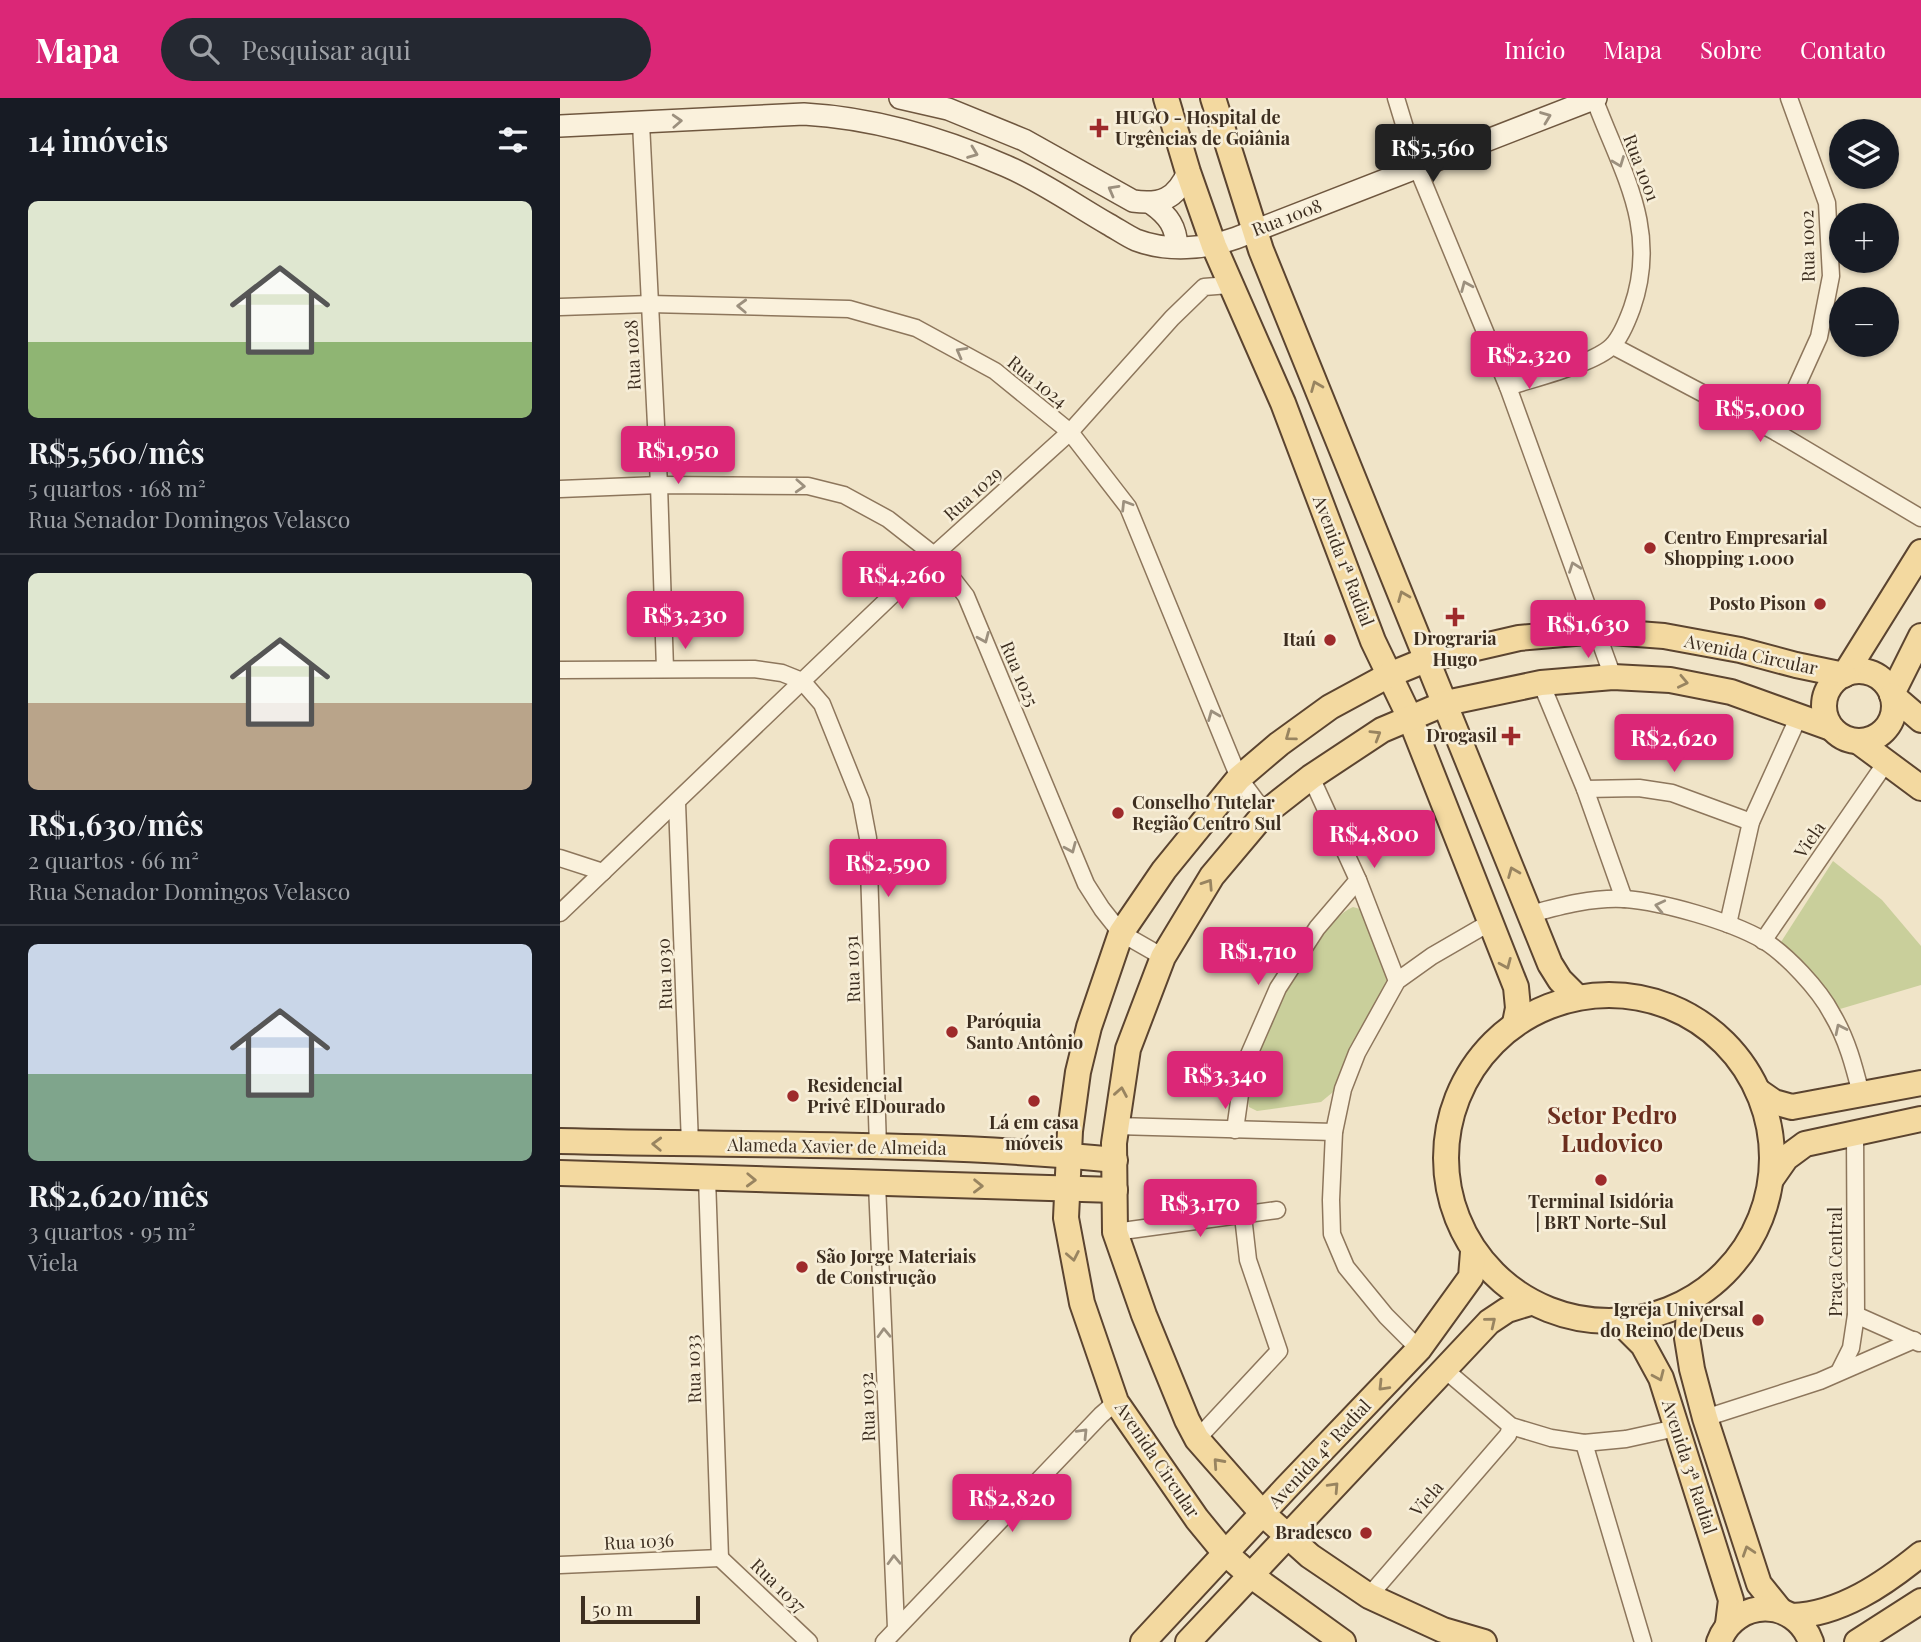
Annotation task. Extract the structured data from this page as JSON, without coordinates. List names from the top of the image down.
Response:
{
  "streets": {
    "main road": [
      "Rua 1008",
      "Avenida 1ª Radial",
      "Avenida Circular",
      "Alameda Xavier de Almeida",
      "Avenida 4ª Radial",
      "Avenida 3ª Radial"
    ],
    "street": [
      "Rua 1001",
      "Rua 1002",
      "Rua 1028",
      "Rua 1024",
      "Rua 1029",
      "Rua 1025",
      "Viela",
      "Rua 1031",
      "Rua 1030",
      "Praça Central",
      "Rua 1033",
      "Rua 1032",
      "Rua 1036",
      "Rua 1037"
    ]
  },
  "crossings": [
    ["Rua 1001", "Rua 1008"],
    ["Rua 1008", "Avenida 1ª Radial"],
    ["Rua 1028", "Rua 1024"],
    ["Rua 1028", "Rua 1025"],
    ["Rua 1024", "Rua 1029"],
    ["Rua 1024", "Avenida Circular"],
    ["Rua 1029", "Avenida 1ª Radial"],
    ["Rua 1029", "Rua 1025"],
    ["Rua 1029", "Rua 1031"],
    ["Rua 1029", "Rua 1030"],
    ["Avenida 1ª Radial", "Avenida Circular"],
    ["Avenida Circular", "Rua 1025"],
    ["Avenida Circular", "Alameda Xavier de Almeida"],
    ["Avenida Circular", "Avenida 4ª Radial"],
    ["Rua 1031", "Alameda Xavier de Almeida"],
    ["Rua 1030", "Alameda Xavier de Almeida"],
    ["Alameda Xavier de Almeida", "Rua 1033"],
    ["Alameda Xavier de Almeida", "Rua 1032"],
    ["Rua 1033", "Rua 1036"],
    ["Rua 1033", "Rua 1037"],
    ["Rua 1036", "Rua 1037"]
  ],
  "one_way": [
    "Rua 1001",
    "Rua 1008",
    "Rua 1024",
    "Rua 1025",
    "Rua 1032"
  ],
  "districts": ["Setor Pedro Ludovico"],
  "places": {
    "health": ["HUGO - Hospital de Urgências de Goiânia", "Drograria Hugo", "Drogasil"],
    "other": [
      "Centro Empresarial Shopping 1.000",
      "Posto Pison",
      "Itaú",
      "Conselho Tutelar Região Centro Sul",
      "Paróquia Santo Antônio",
      "Residencial Privê ElDourado",
      "Lá em casa móveis",
      "Terminal Isidória | BRT Norte-Sul",
      "São Jorge Materiais de Construção",
      "Igreja Universal do Reino de Deus",
      "Bradesco"
    ]
  },
  "scale_bar": "50 m",
  "page": {
    "header": "Mapa",
    "search": "Pesquisar aqui",
    "nav": [
      "Início",
      "Mapa",
      "Sobre",
      "Contato"
    ],
    "heading": "14 imóveis",
    "map_buttons": ["+", "−"],
    "price": [
      "R$5,560",
      "R$2,320",
      "R$5,000",
      "R$1,950",
      "R$4,260",
      "R$3,230",
      "R$1,630",
      "R$2,620",
      "R$4,800",
      "R$2,590",
      "R$1,710",
      "R$3,340",
      "R$3,170",
      "R$2,820"
    ],
    "list": [
      {
        "name": "R$5,560/mês",
        "note": "5 quartos · 168 m² · Rua Senador Domingos Velasco"
      },
      {
        "name": "R$1,630/mês",
        "note": "2 quartos · 66 m² · Rua Senador Domingos Velasco"
      },
      {
        "name": "R$2,620/mês",
        "note": "3 quartos · 95 m² · Viela"
      }
    ],
    "scale": "50 m"
  }
}
